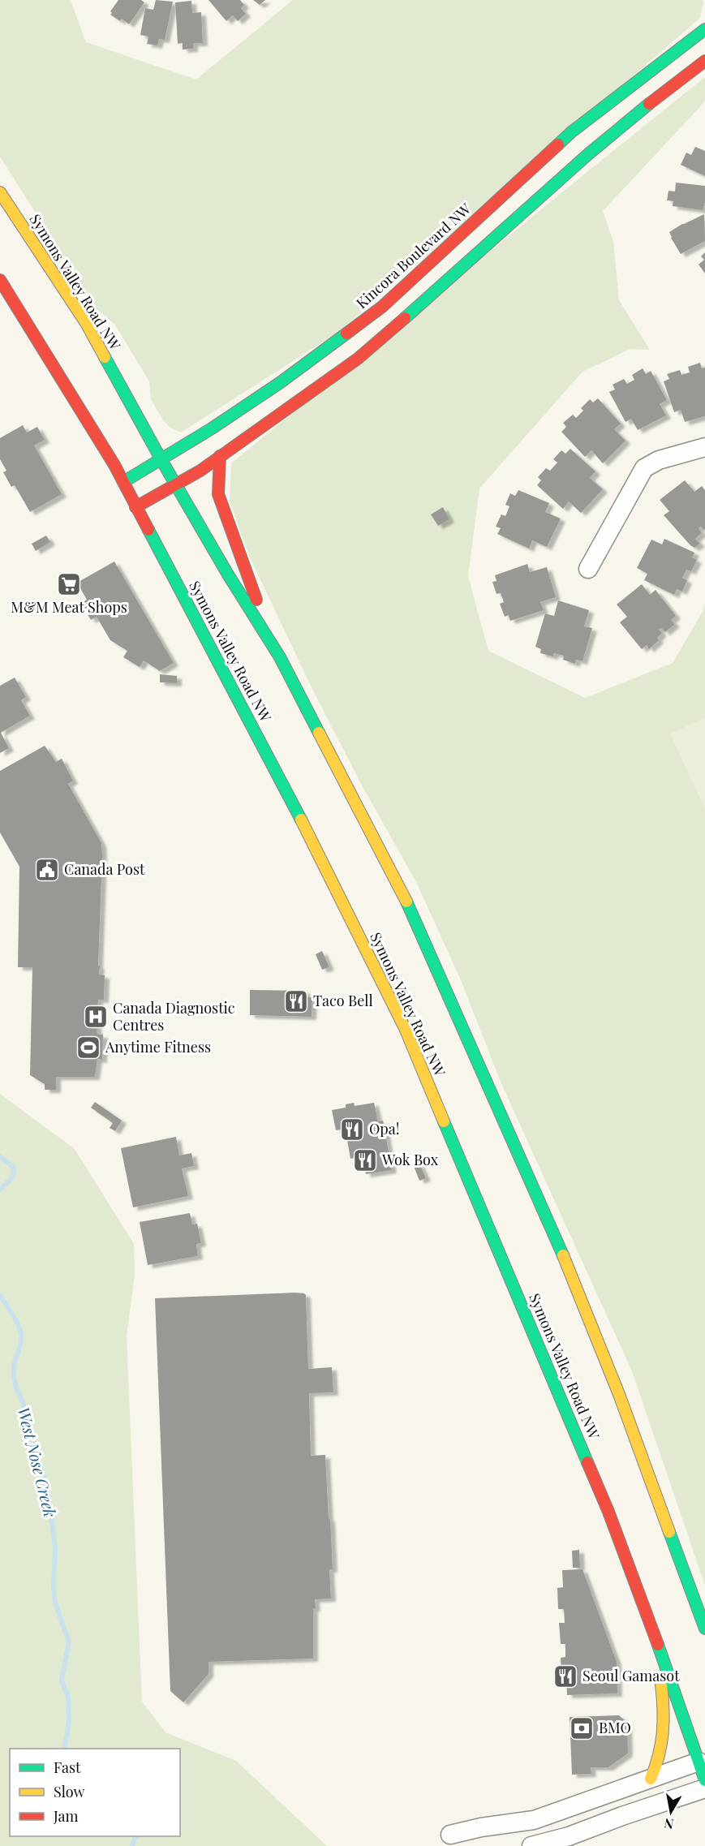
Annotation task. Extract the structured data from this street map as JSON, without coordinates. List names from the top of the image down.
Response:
{
  "streets": {
    "main road": ["Kincora Boulevard NW", "Symons Valley Road NW"]
  },
  "crossings": [
    ["Kincora Boulevard NW", "Symons Valley Road NW"]
  ],
  "water": ["West Nose Creek"],
  "places": {
    "supermarket": ["M&M Meat Shops"],
    "public building": ["Canada Post"],
    "restaurant": [
      "Taco Bell",
      "Opa!",
      "Wok Box",
      "Seoul Gamasot"
    ],
    "hospital": ["Canada Diagnostic Centres"],
    "sports": ["Anytime Fitness"],
    "bank": ["BMO"]
  },
  "legend": ["Fast", "Slow", "Jam"],
  "north": "bottom"
}
